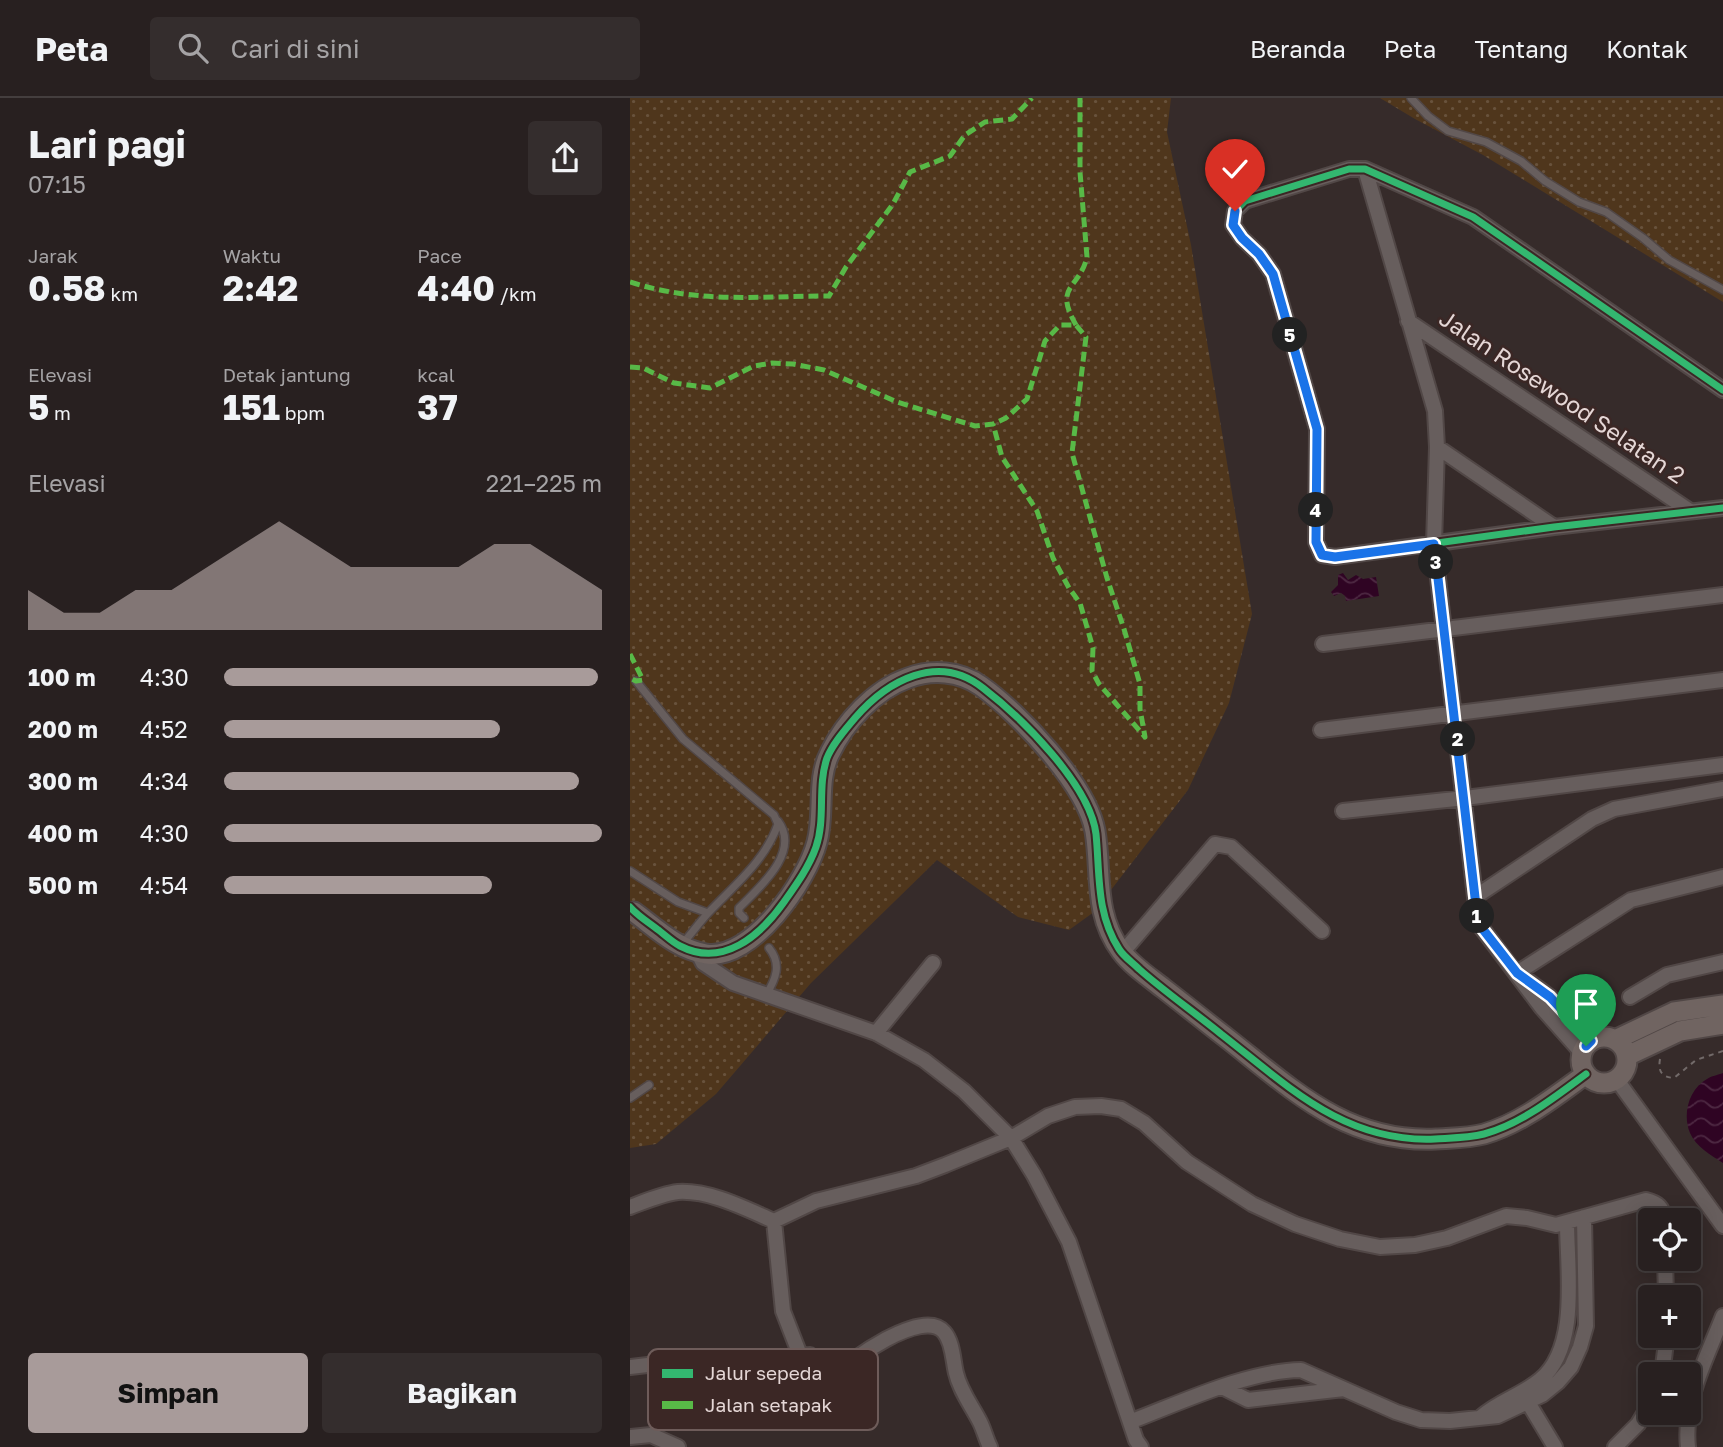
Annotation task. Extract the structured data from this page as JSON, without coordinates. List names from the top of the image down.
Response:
{
  "streets": {
    "street": ["Jalan Rosewood Selatan 2"]
  },
  "legend": ["Jalur sepeda", "Jalan setapak"],
  "page": {
    "header": "Peta",
    "search": "Cari di sini",
    "nav": [
      "Beranda",
      "Peta",
      "Tentang",
      "Kontak"
    ],
    "heading": ["Lari pagi", "07:15"],
    "stats": [
      ["Jarak", "0.58 km"],
      ["Waktu", "2:42"],
      ["Pace", "4:40 /km"],
      ["Elevasi", "5 m"],
      ["Detak jantung", "151 bpm"],
      ["kcal", "37"]
    ],
    "pins": [
      "5",
      "4",
      "3",
      "2",
      "1"
    ],
    "chart": ["Elevasi", "221–225 m"],
    "list": [
      {
        "name": "100 m",
        "note": "4:30"
      },
      {
        "name": "200 m",
        "note": "4:52"
      },
      {
        "name": "300 m",
        "note": "4:34"
      },
      {
        "name": "400 m",
        "note": "4:30"
      },
      {
        "name": "500 m",
        "note": "4:54"
      }
    ],
    "map_buttons": ["+", "−"],
    "buttons": ["Simpan", "Bagikan"]
  }
}
